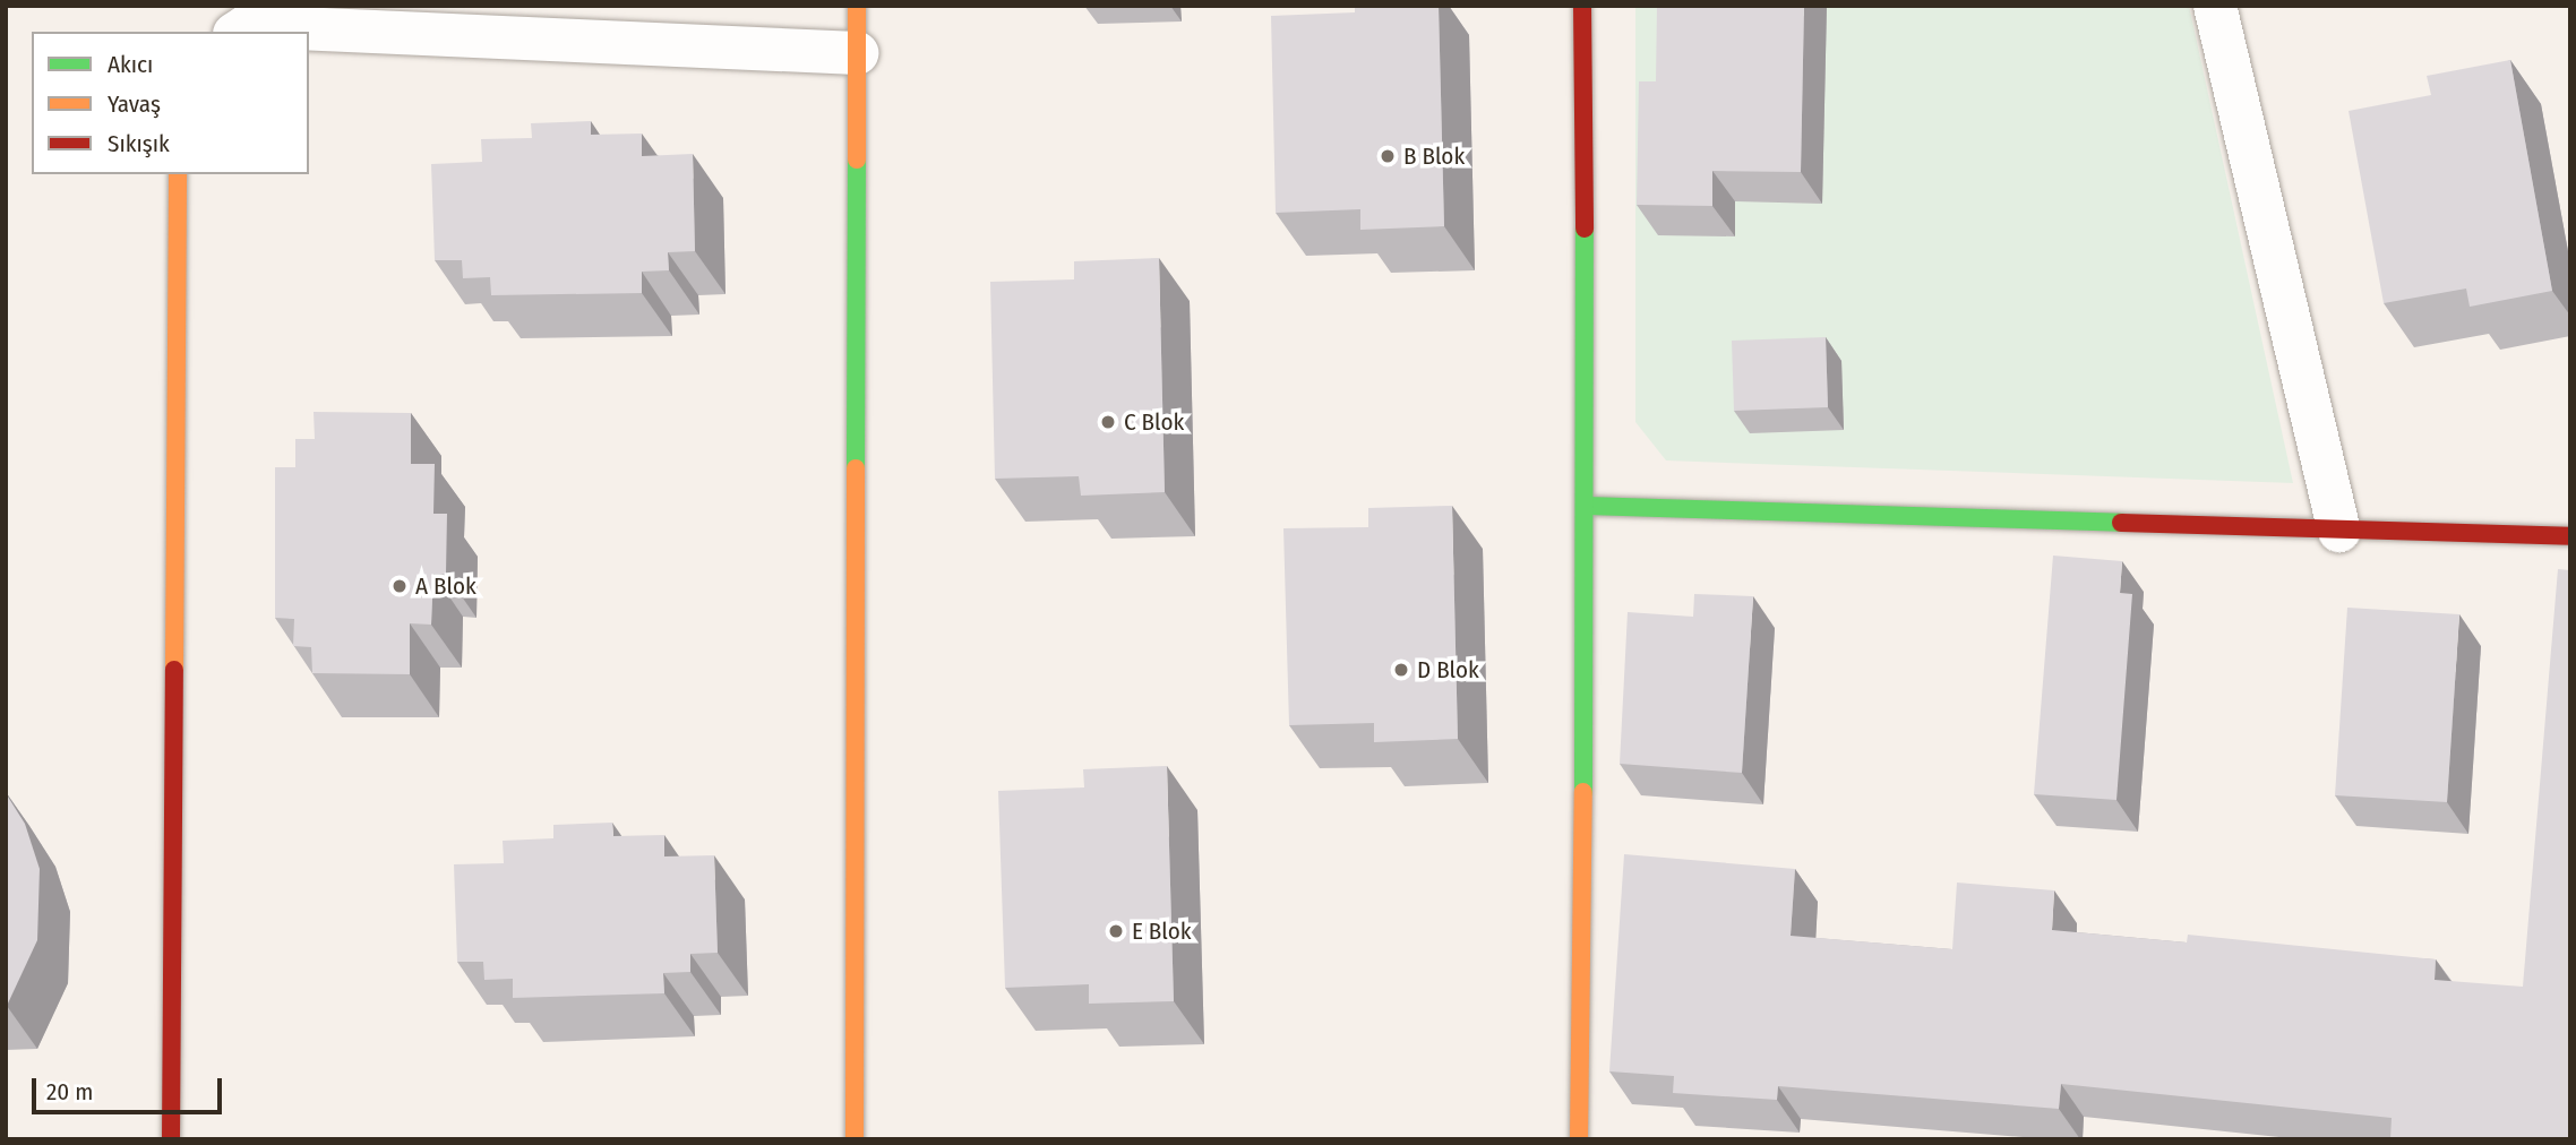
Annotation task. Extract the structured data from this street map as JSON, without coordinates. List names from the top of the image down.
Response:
{
  "places": [
    "B Blok",
    "C Blok",
    "A Blok",
    "D Blok",
    "E Blok"
  ],
  "legend": ["Akıcı", "Yavaş", "Sıkışık"],
  "scale_bar": "20 m"
}
